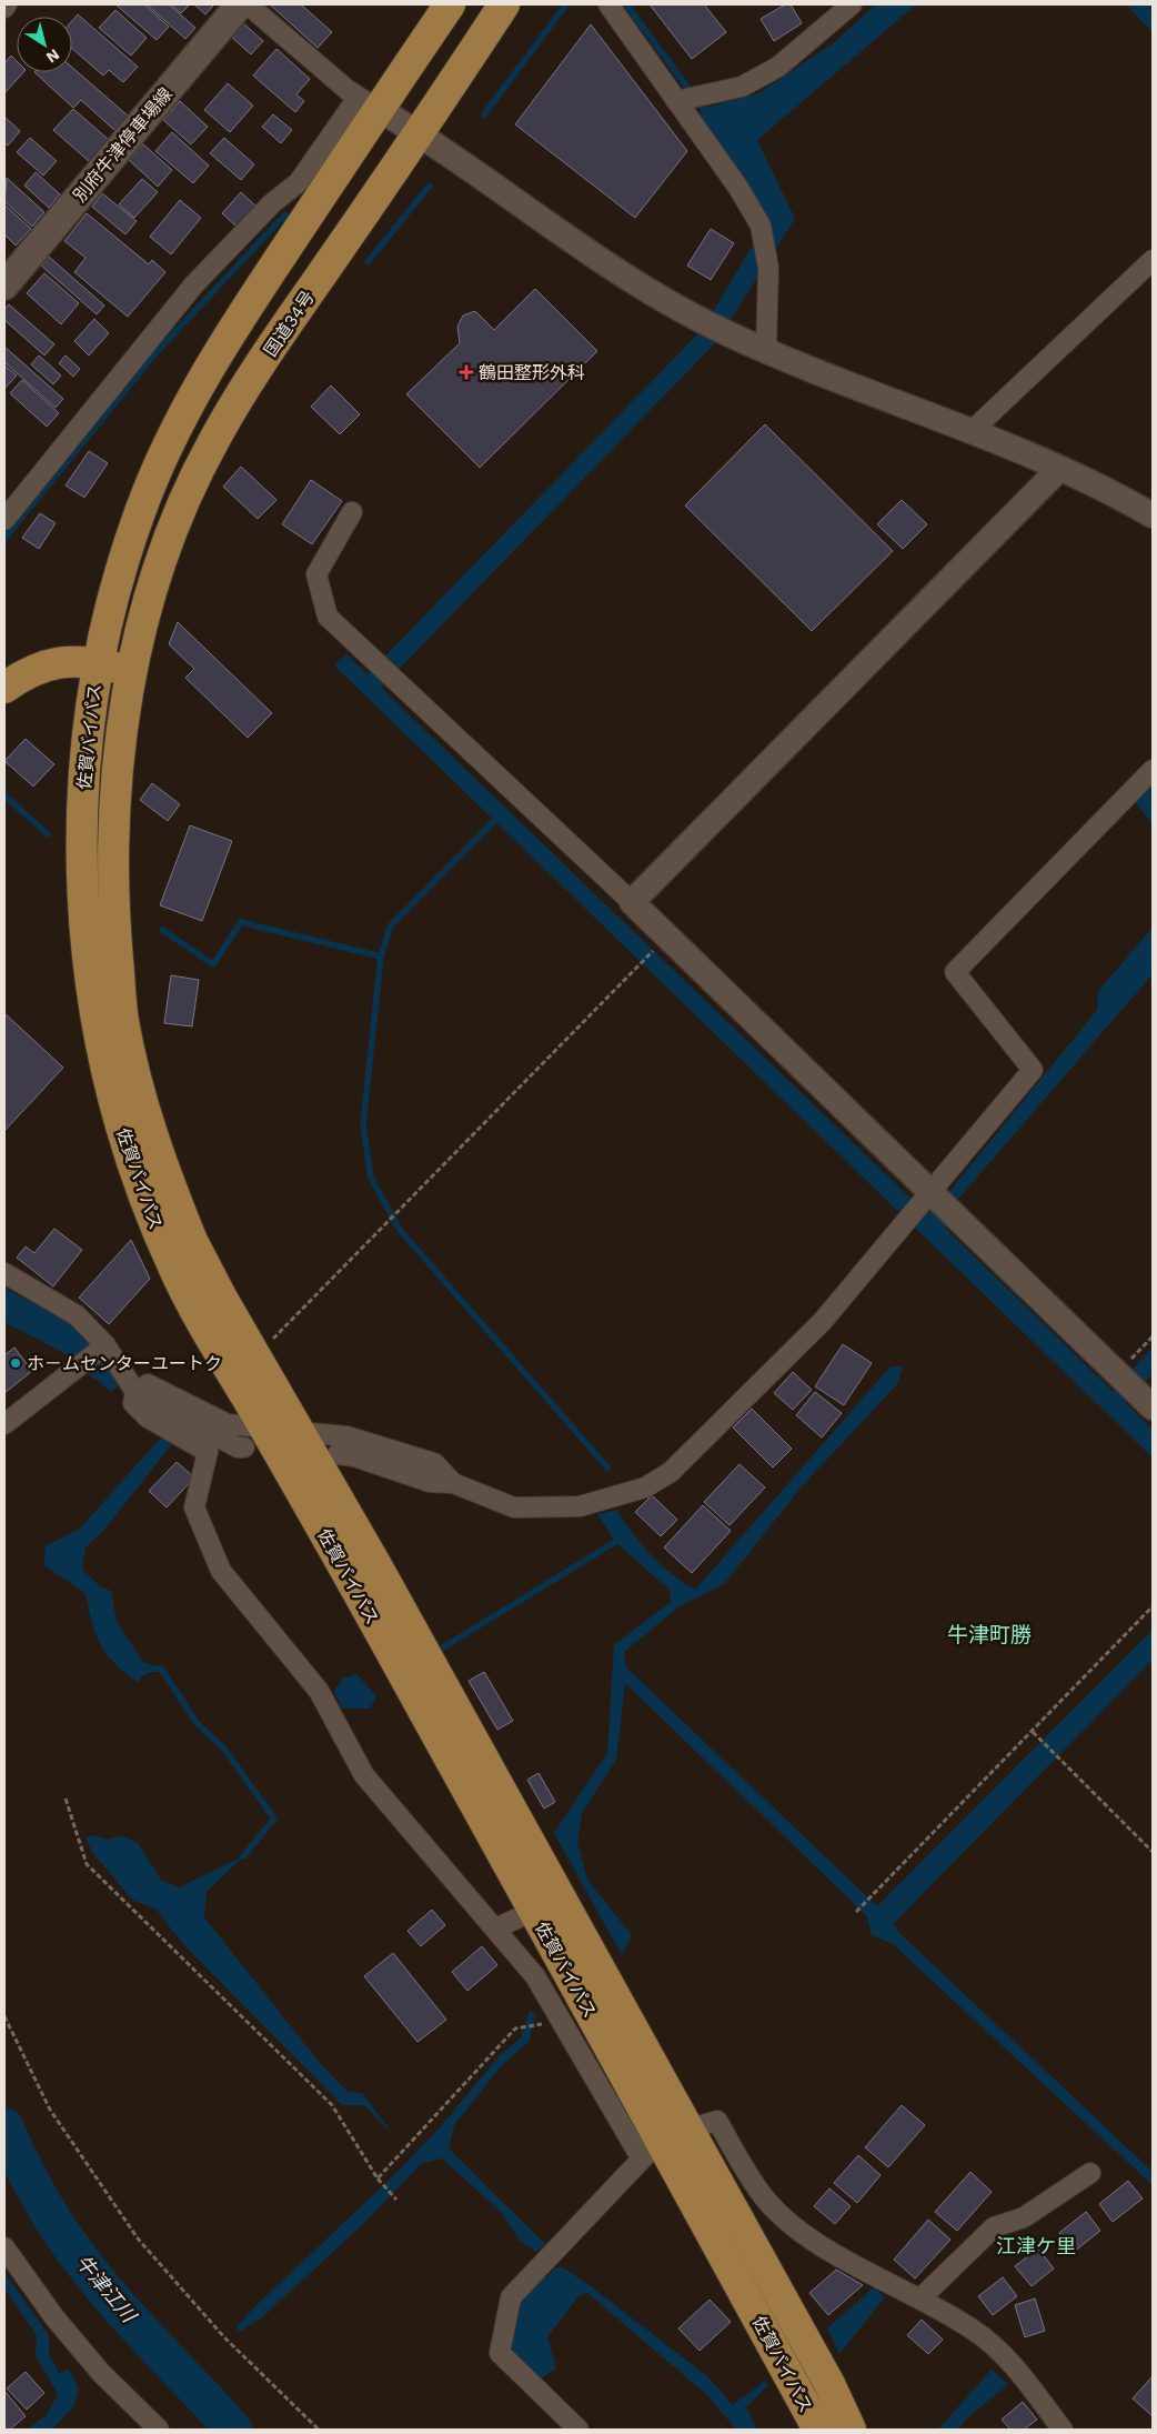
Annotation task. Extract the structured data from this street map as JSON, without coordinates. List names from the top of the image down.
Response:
{
  "streets": {
    "highway": ["国道34号", "佐賀バイパス"],
    "main road": ["別府牛津停車場線"]
  },
  "crossings": [
    ["国道34号", "佐賀バイパス"]
  ],
  "districts": ["牛津町勝", "江津ケ里"],
  "water": ["牛津江川"],
  "places": {
    "health": ["鶴田整形外科"],
    "other": ["ホ－ムセンターユートク"]
  },
  "north": "bottom right"
}
